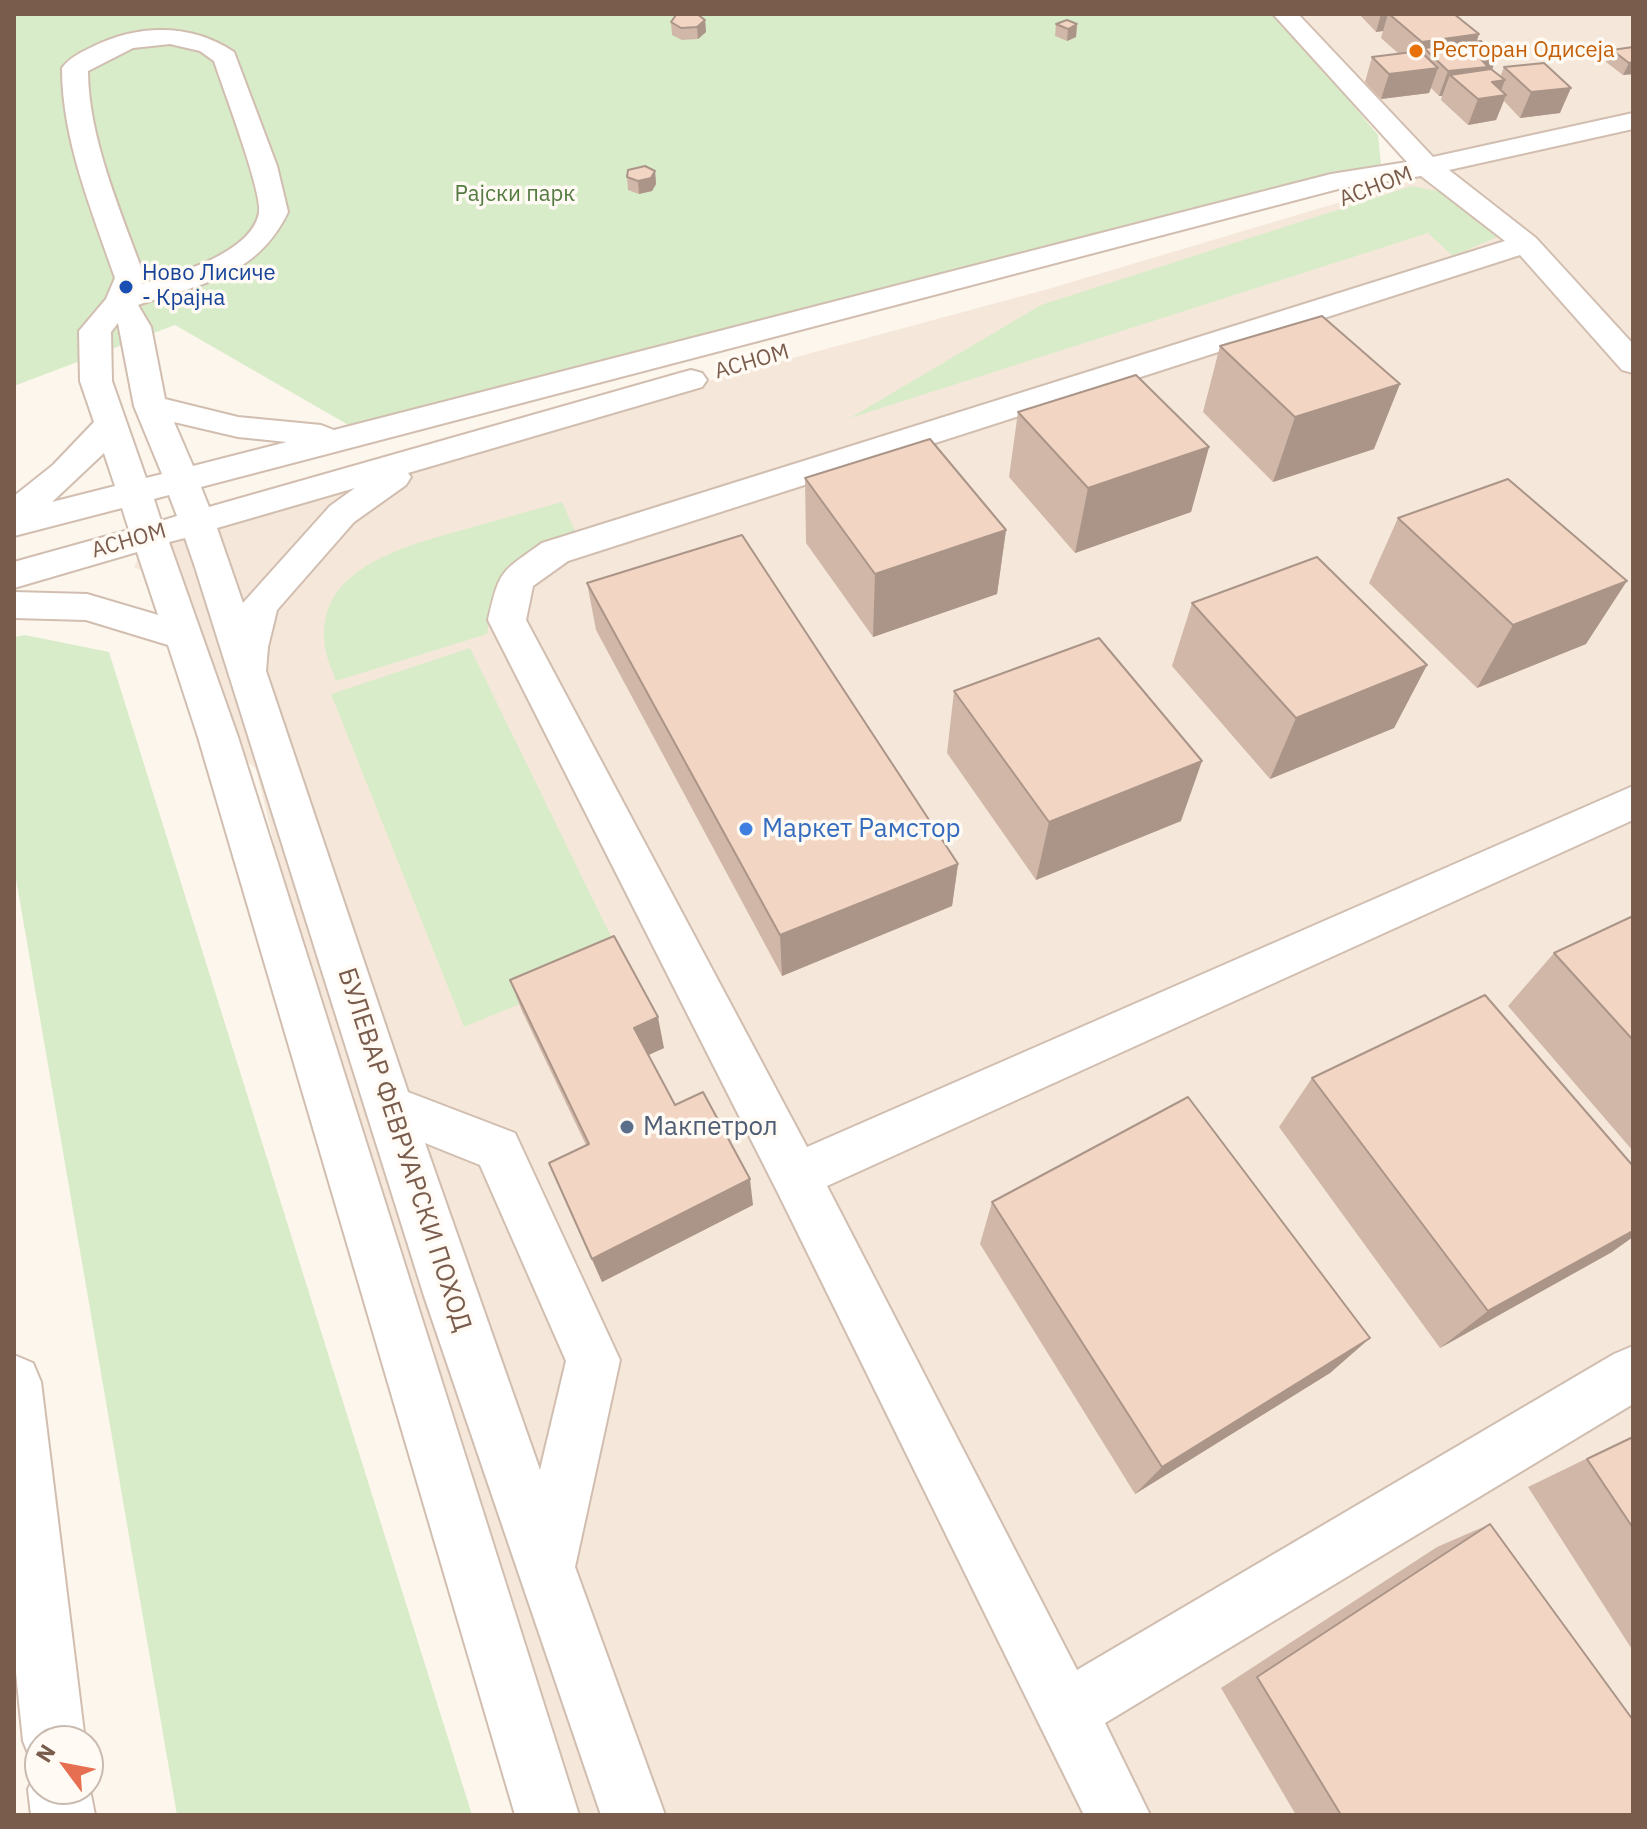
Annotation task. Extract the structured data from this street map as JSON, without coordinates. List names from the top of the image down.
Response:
{
  "streets": {
    "street": ["АСНОМ", "БУЛЕВАР ФЕВРУАРСКИ ПОХОД"]
  },
  "crossings": [
    ["АСНОМ", "БУЛЕВАР ФЕВРУАРСКИ ПОХОД"]
  ],
  "parks": ["Рајски парк"],
  "places": [
    "Ресторан Одисеја",
    "Ново Лисиче - Крајна",
    "Маркет Рамстор",
    "Макпетрол"
  ],
  "north": "top left"
}
